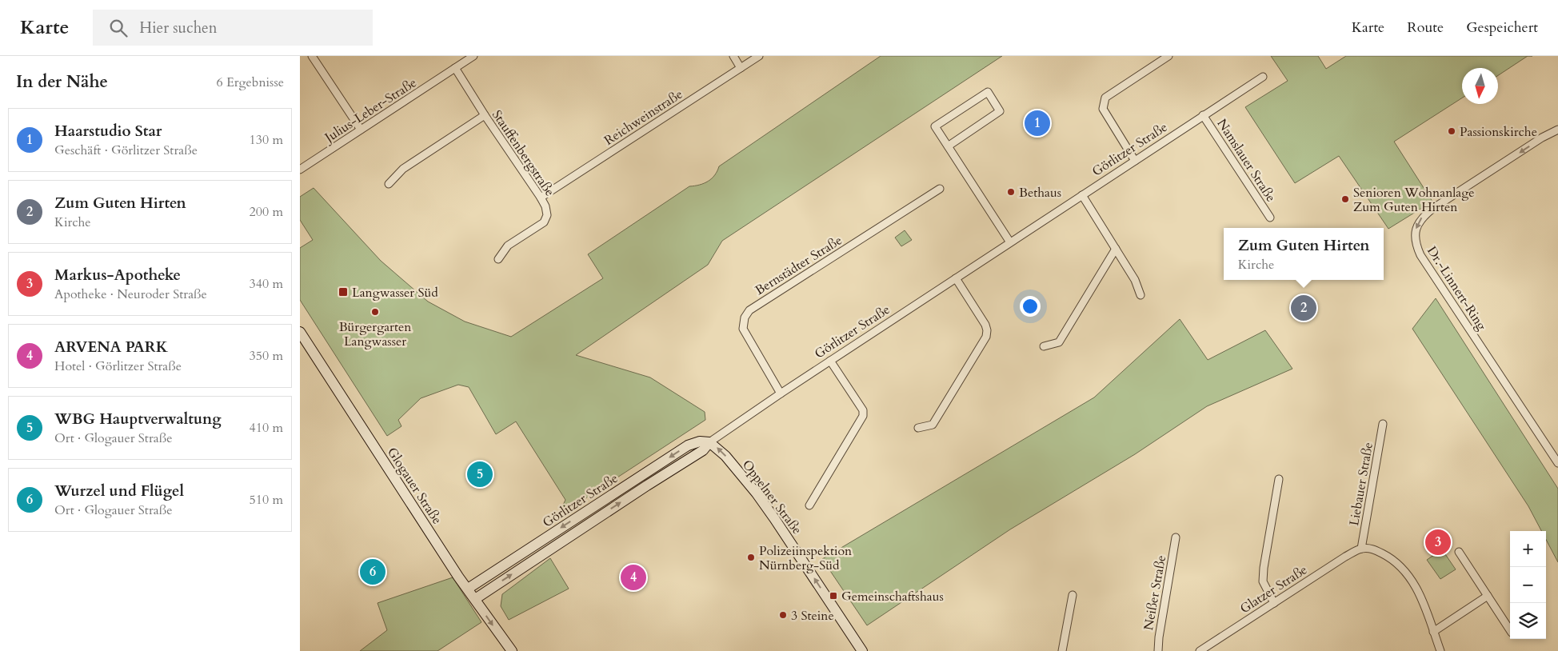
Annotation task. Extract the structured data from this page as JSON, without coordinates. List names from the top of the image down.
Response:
{
  "streets": {
    "street": [
      "Julius-Leber-Straße",
      "Reichweinstraße",
      "Görlitzer Straße",
      "Stauffenbergstraße",
      "Namslauer Straße",
      "Bernstädter Straße",
      "Dr.-Linnert-Ring",
      "Liebauer Straße",
      "Glogauer Straße",
      "Oppelner Straße",
      "Glatzer Straße",
      "Neißer Straße"
    ]
  },
  "crossings": [
    ["Julius-Leber-Straße", "Stauffenbergstraße"],
    ["Reichweinstraße", "Stauffenbergstraße"],
    ["Görlitzer Straße", "Namslauer Straße"],
    ["Görlitzer Straße", "Bernstädter Straße"],
    ["Görlitzer Straße", "Glogauer Straße"],
    ["Görlitzer Straße", "Oppelner Straße"],
    ["Liebauer Straße", "Glatzer Straße"]
  ],
  "one_way": ["Oppelner Straße"],
  "places": {
    "other": [
      "Passionskirche",
      "Bethaus",
      "Senioren Wohnanlage Zum Guten Hirten",
      "Bürgergarten Langwasser",
      "Polizeiinspektion Nürnberg-Süd",
      "3 Steine"
    ],
    "transit": ["Langwasser Süd", "Gemeinschaftshaus"]
  },
  "north": "bottom",
  "page": {
    "header": "Karte",
    "search": "Hier suchen",
    "nav": ["Karte", "Route", "Gespeichert"],
    "heading": ["In der Nähe", "6 Ergebnisse"],
    "list": [
      {
        "mark": "1",
        "name": "Haarstudio Star",
        "note": "Geschäft · Görlitzer Straße",
        "value": "130 m"
      },
      {
        "mark": "2",
        "name": "Zum Guten Hirten",
        "note": "Kirche",
        "value": "200 m"
      },
      {
        "mark": "3",
        "name": "Markus-Apotheke",
        "note": "Apotheke · Neuroder Straße",
        "value": "340 m"
      },
      {
        "mark": "4",
        "name": "ARVENA PARK",
        "note": "Hotel · Görlitzer Straße",
        "value": "350 m"
      },
      {
        "mark": "5",
        "name": "WBG Hauptverwaltung",
        "note": "Ort · Glogauer Straße",
        "value": "410 m"
      },
      {
        "mark": "6",
        "name": "Wurzel und Flügel",
        "note": "Ort · Glogauer Straße",
        "value": "510 m"
      }
    ],
    "pins": [
      "1",
      "2",
      "5",
      "3",
      "6",
      "4"
    ],
    "popup": ["Zum Guten Hirten", "Kirche"],
    "map_buttons": ["+", "−"]
  }
}
